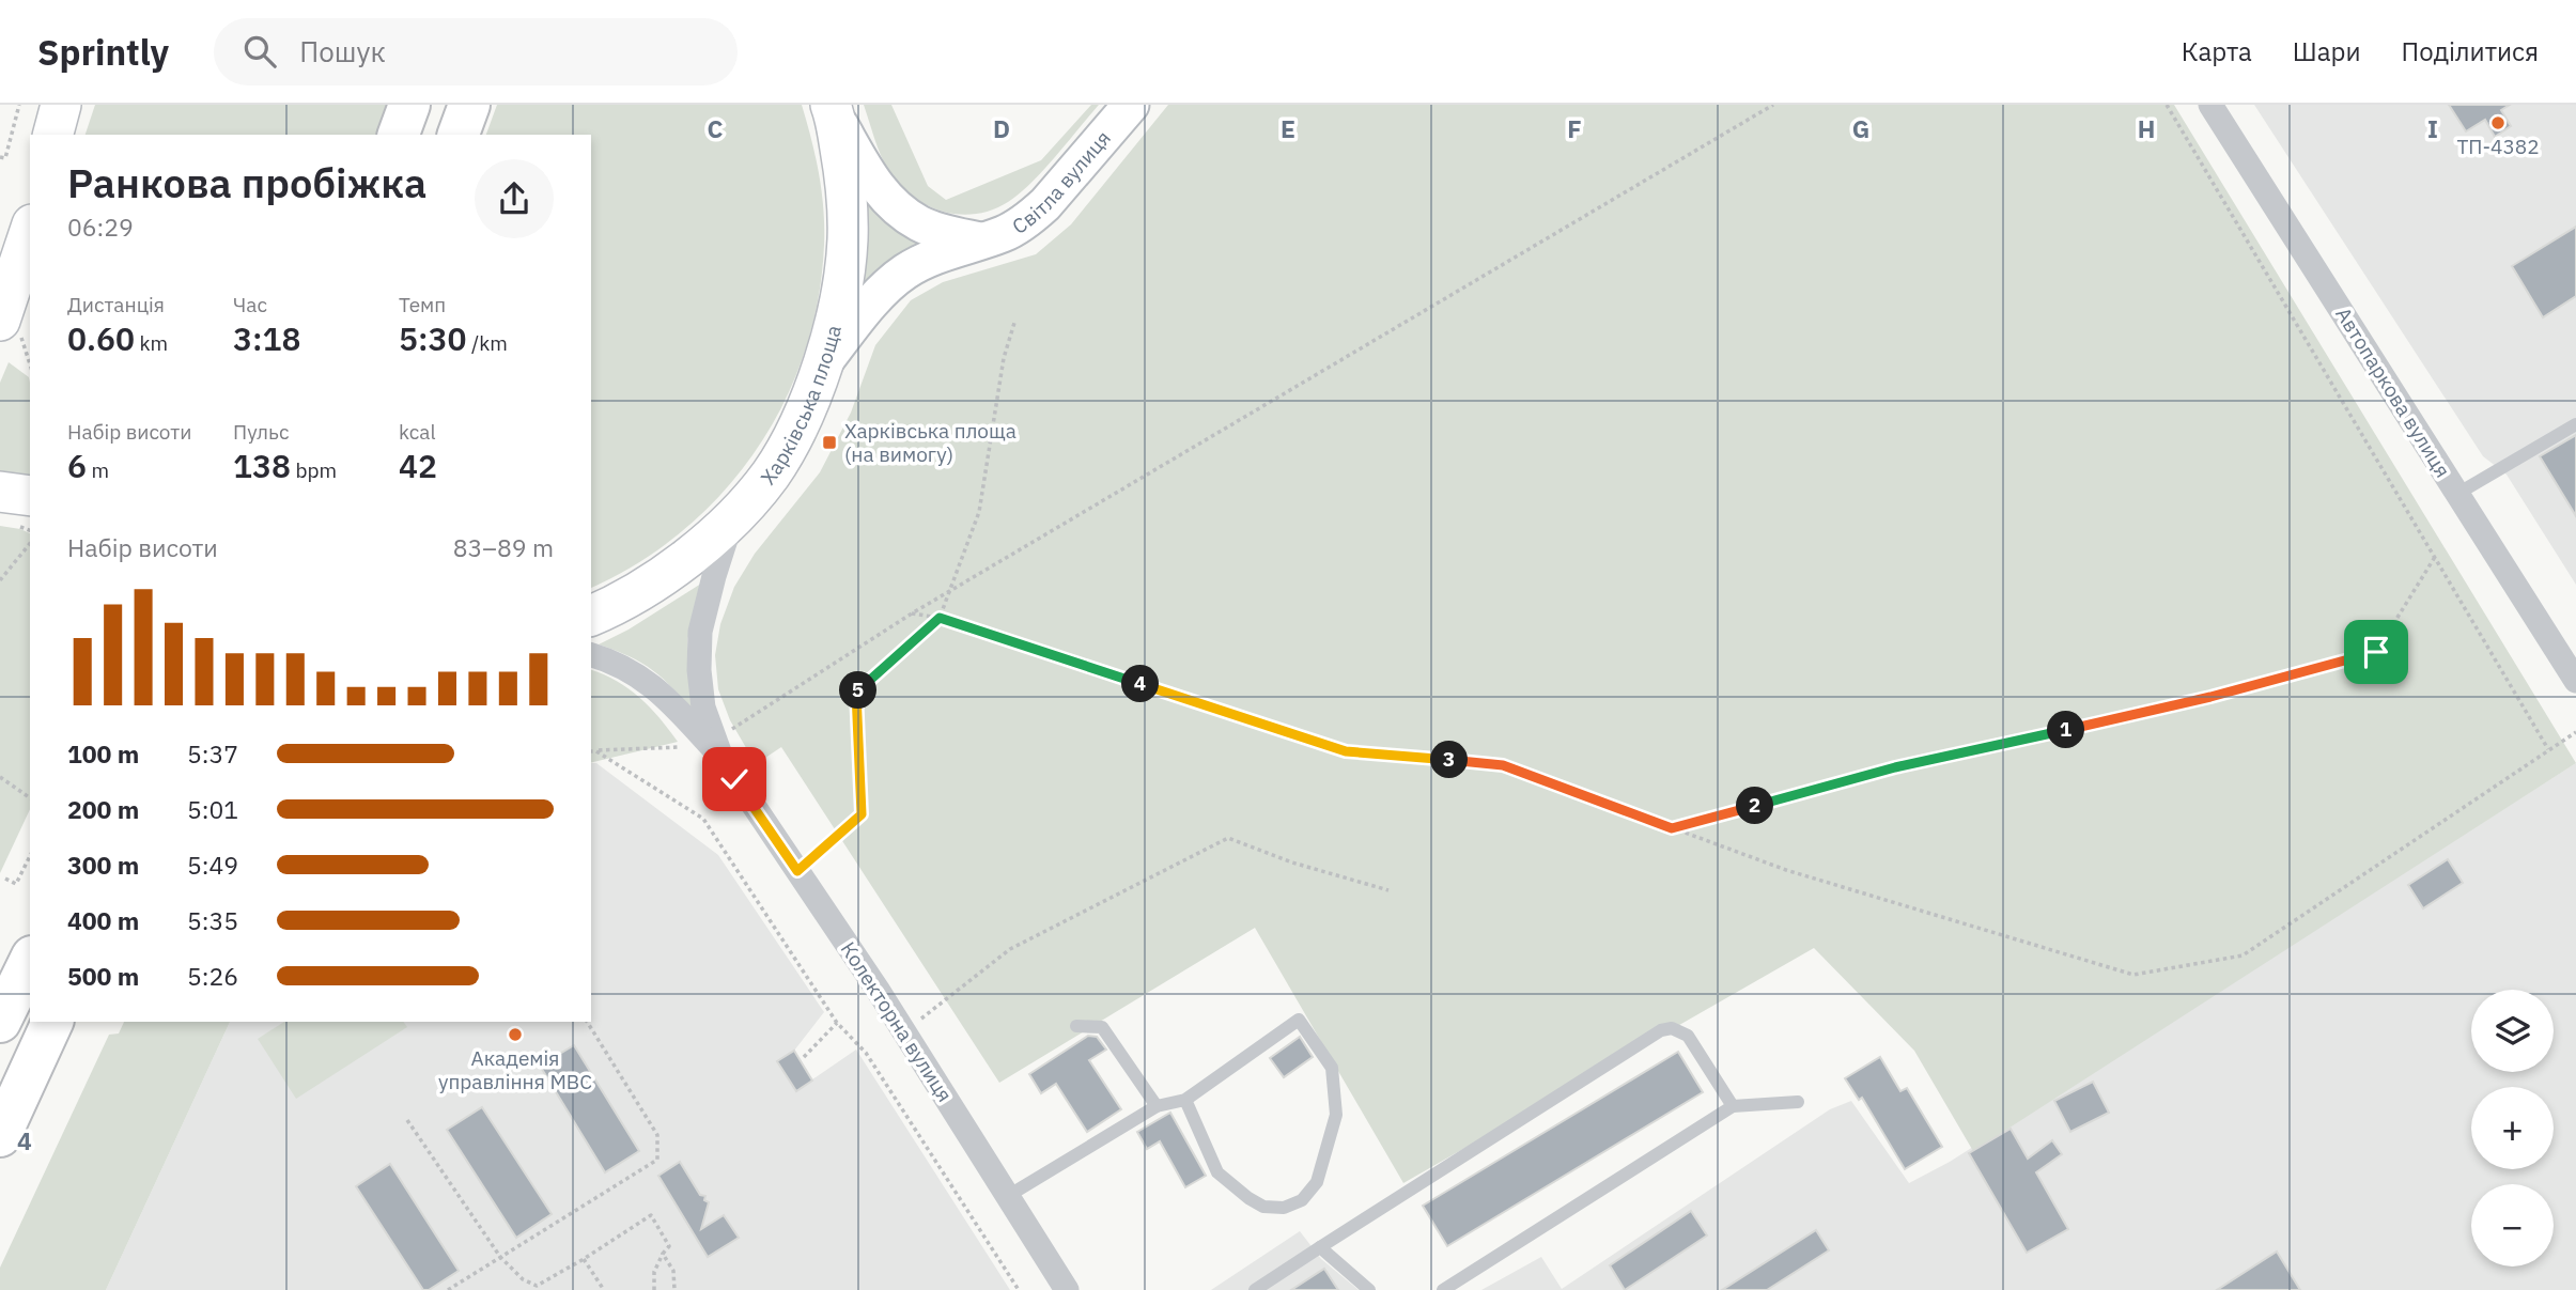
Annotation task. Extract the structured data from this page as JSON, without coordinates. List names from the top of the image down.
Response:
{
  "streets": {
    "main road": ["Світла вулиця", "Харківська площа"],
    "street": ["Автопаркова вулиця", "Колекторна вулиця"]
  },
  "crossings": [
    ["Світла вулиця", "Харківська площа"],
    ["Харківська площа", "Колекторна вулиця"]
  ],
  "places": {
    "other": ["ТП-4382", "Академія управління МВС"],
    "transit": ["Харківська площа (на вимогу)"]
  },
  "page": {
    "header": "Sprintly",
    "search": "Пошук",
    "nav": ["Карта", "Шари", "Поділитися"],
    "heading": ["Ранкова пробіжка", "06:29"],
    "stats": [
      ["Дистанція", "0.60 km"],
      ["Час", "3:18"],
      ["Темп", "5:30 /km"],
      ["Набір висоти", "6 m"],
      ["Пульс", "138 bpm"],
      ["kcal", "42"]
    ],
    "chart": ["Набір висоти", "83–89 m"],
    "pins": [
      "4",
      "5",
      "1",
      "3",
      "2"
    ],
    "list": [
      {
        "name": "100 m",
        "note": "5:37"
      },
      {
        "name": "200 m",
        "note": "5:01"
      },
      {
        "name": "300 m",
        "note": "5:49"
      },
      {
        "name": "400 m",
        "note": "5:35"
      },
      {
        "name": "500 m",
        "note": "5:26"
      }
    ],
    "map_buttons": ["+", "−"]
  },
  "grid": {
    "columns": [
      "C",
      "D",
      "E",
      "F",
      "G",
      "H",
      "I"
    ],
    "rows": ["4"]
  }
}
